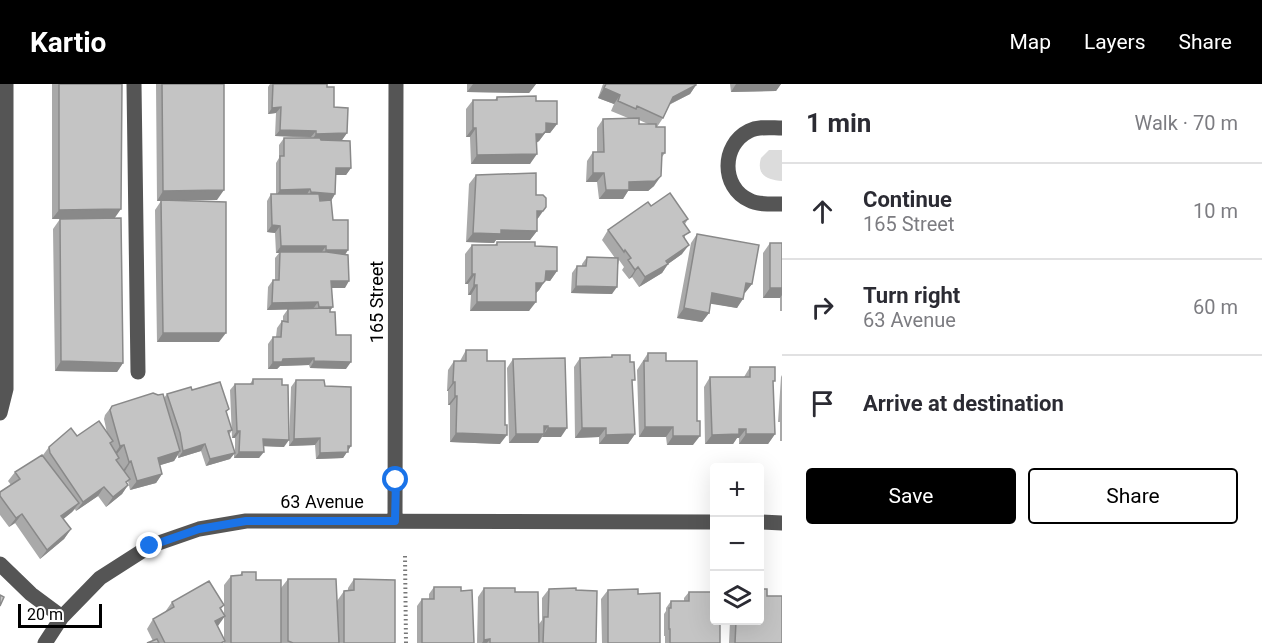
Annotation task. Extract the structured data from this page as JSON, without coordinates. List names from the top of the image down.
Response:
{
  "streets": {
    "street": ["165 Street", "63 Avenue"]
  },
  "crossings": [
    ["165 Street", "63 Avenue"]
  ],
  "scale_bar": "20 m",
  "page": {
    "header": "Kartio",
    "nav": ["Map", "Layers", "Share"],
    "heading": ["1 min", "Walk · 70 m"],
    "list": [
      ["Continue", "165 Street", "10 m"],
      ["Turn right", "63 Avenue", "60 m"],
      "Arrive at destination"
    ],
    "buttons": ["Save", "Share"],
    "map_buttons": ["+", "−"],
    "scale": "20 m"
  }
}
